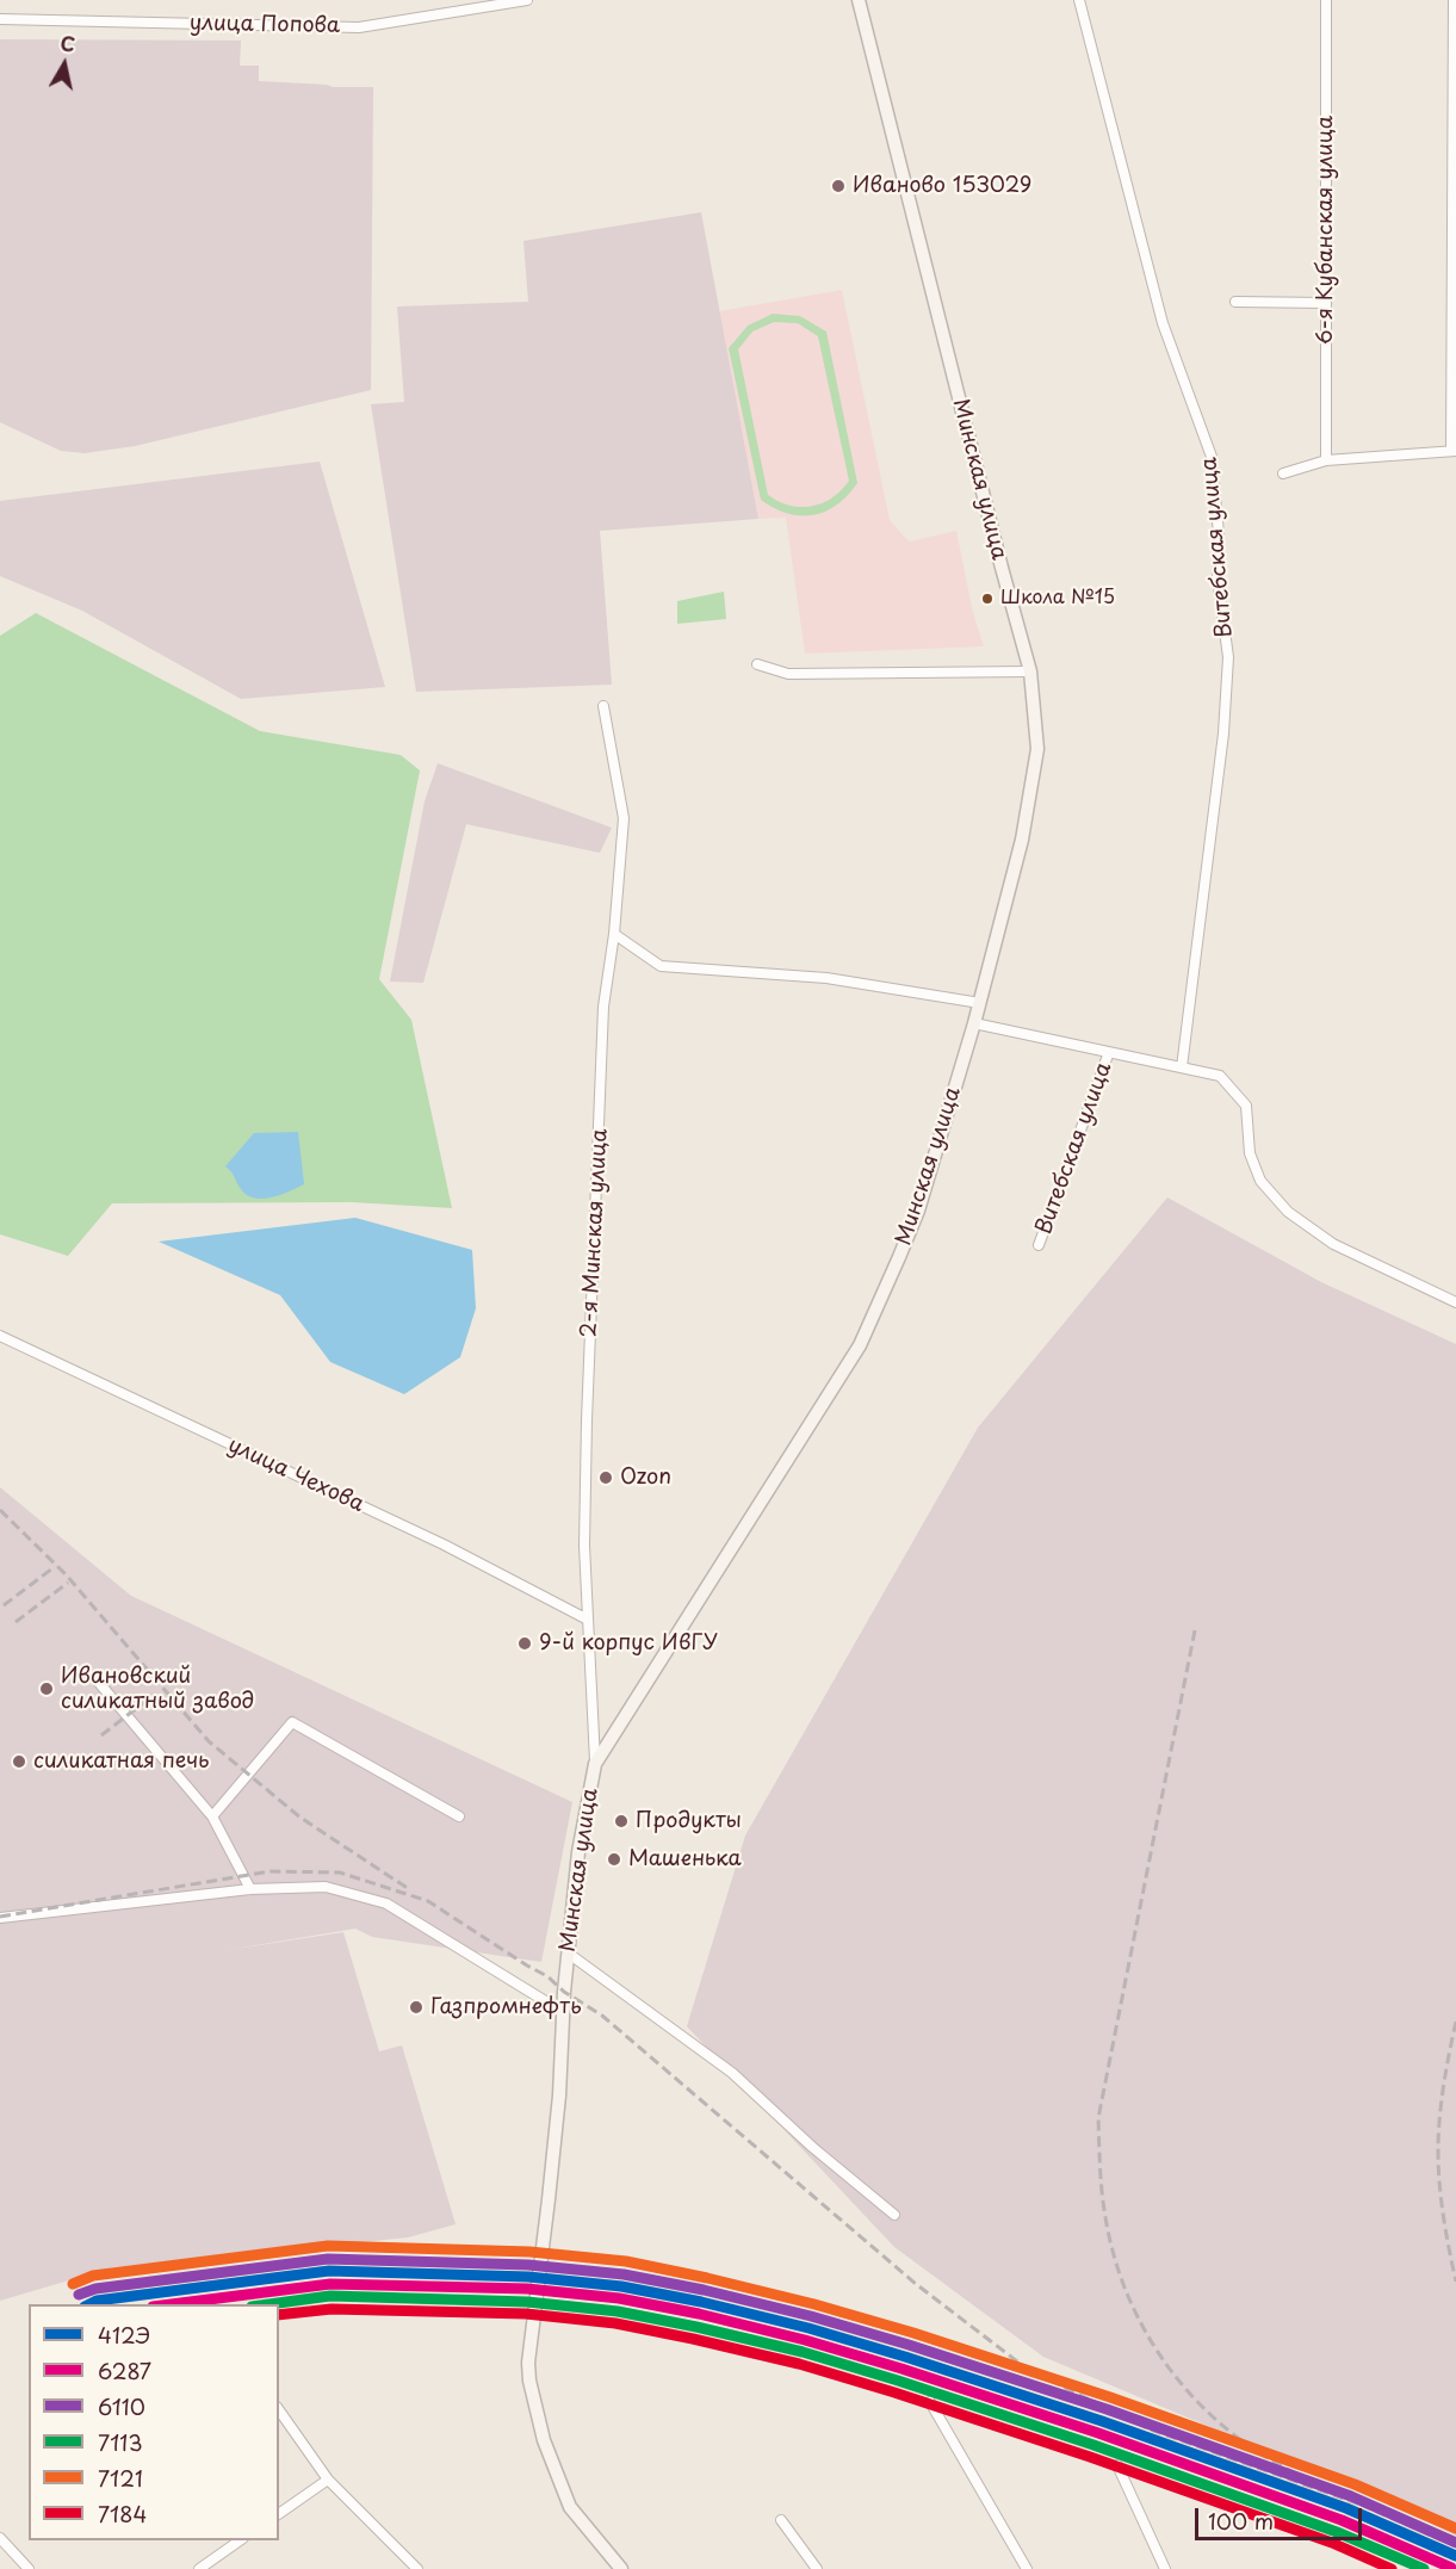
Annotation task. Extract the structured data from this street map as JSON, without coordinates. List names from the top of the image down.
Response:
{
  "streets": {
    "main road": ["Минская улица"],
    "street": [
      "улица Попова",
      "6-я Кубанская улица",
      "Витебская улица",
      "2-я Минская улица",
      "улица Чехова"
    ]
  },
  "crossings": [
    ["Минская улица", "2-я Минская улица"],
    ["2-я Минская улица", "улица Чехова"]
  ],
  "places": [
    "Иваново 153029",
    "Школа №15",
    "Ozon",
    "9-й корпус ИвГУ",
    "Ивановский силикатный завод",
    "силикатная печь",
    "Продукты",
    "Машенька",
    "Газпромнефть"
  ],
  "lines": [
    "transit line 7121",
    "transit line 6110",
    "transit line 412Э",
    "transit line 6287",
    "transit line 7113",
    "transit line 7184"
  ],
  "legend": [
    "412Э",
    "6287",
    "6110",
    "7113",
    "7121",
    "7184"
  ],
  "scale_bar": "100 m",
  "north": "top"
}
